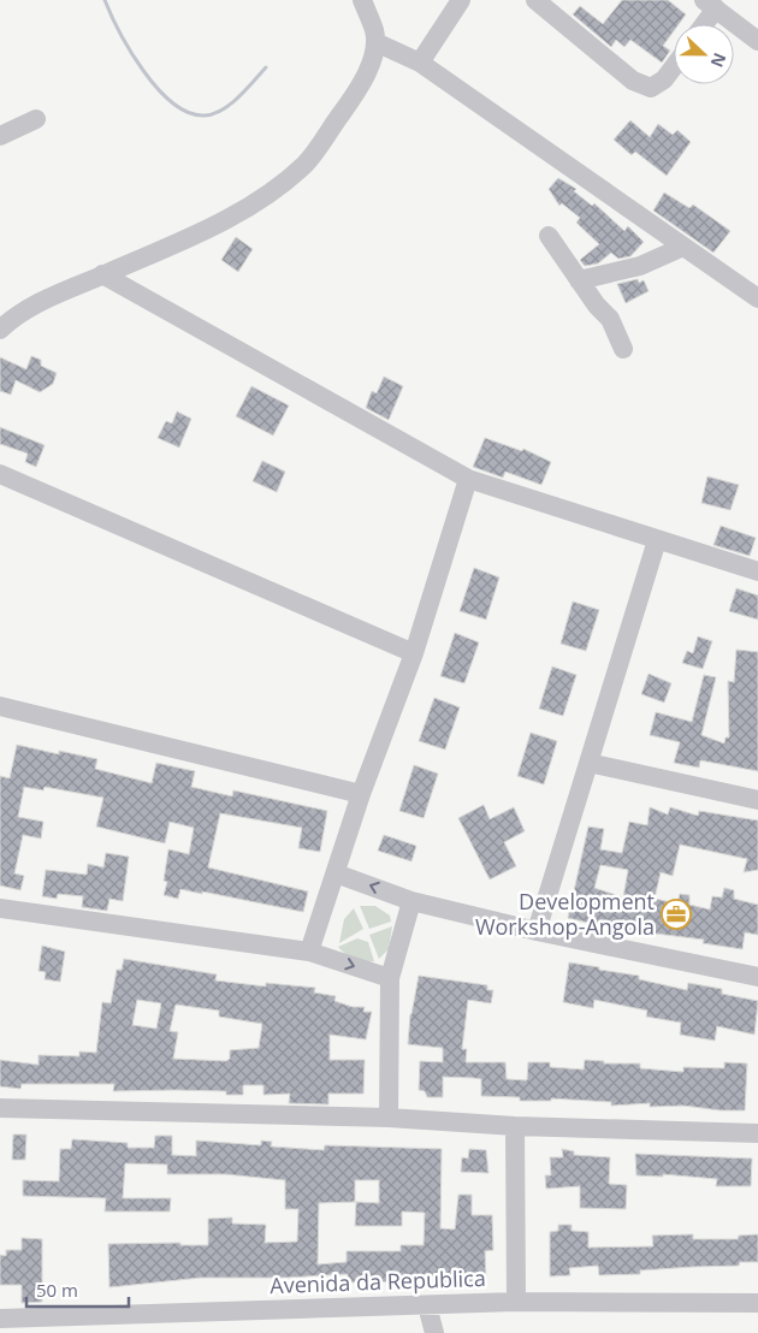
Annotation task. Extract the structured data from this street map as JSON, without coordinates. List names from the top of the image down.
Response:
{
  "streets": {
    "street": ["Avenida da Republica"]
  },
  "places": {
    "office": ["Development Workshop-Angola"]
  },
  "scale_bar": "50 m",
  "north": "right"
}
